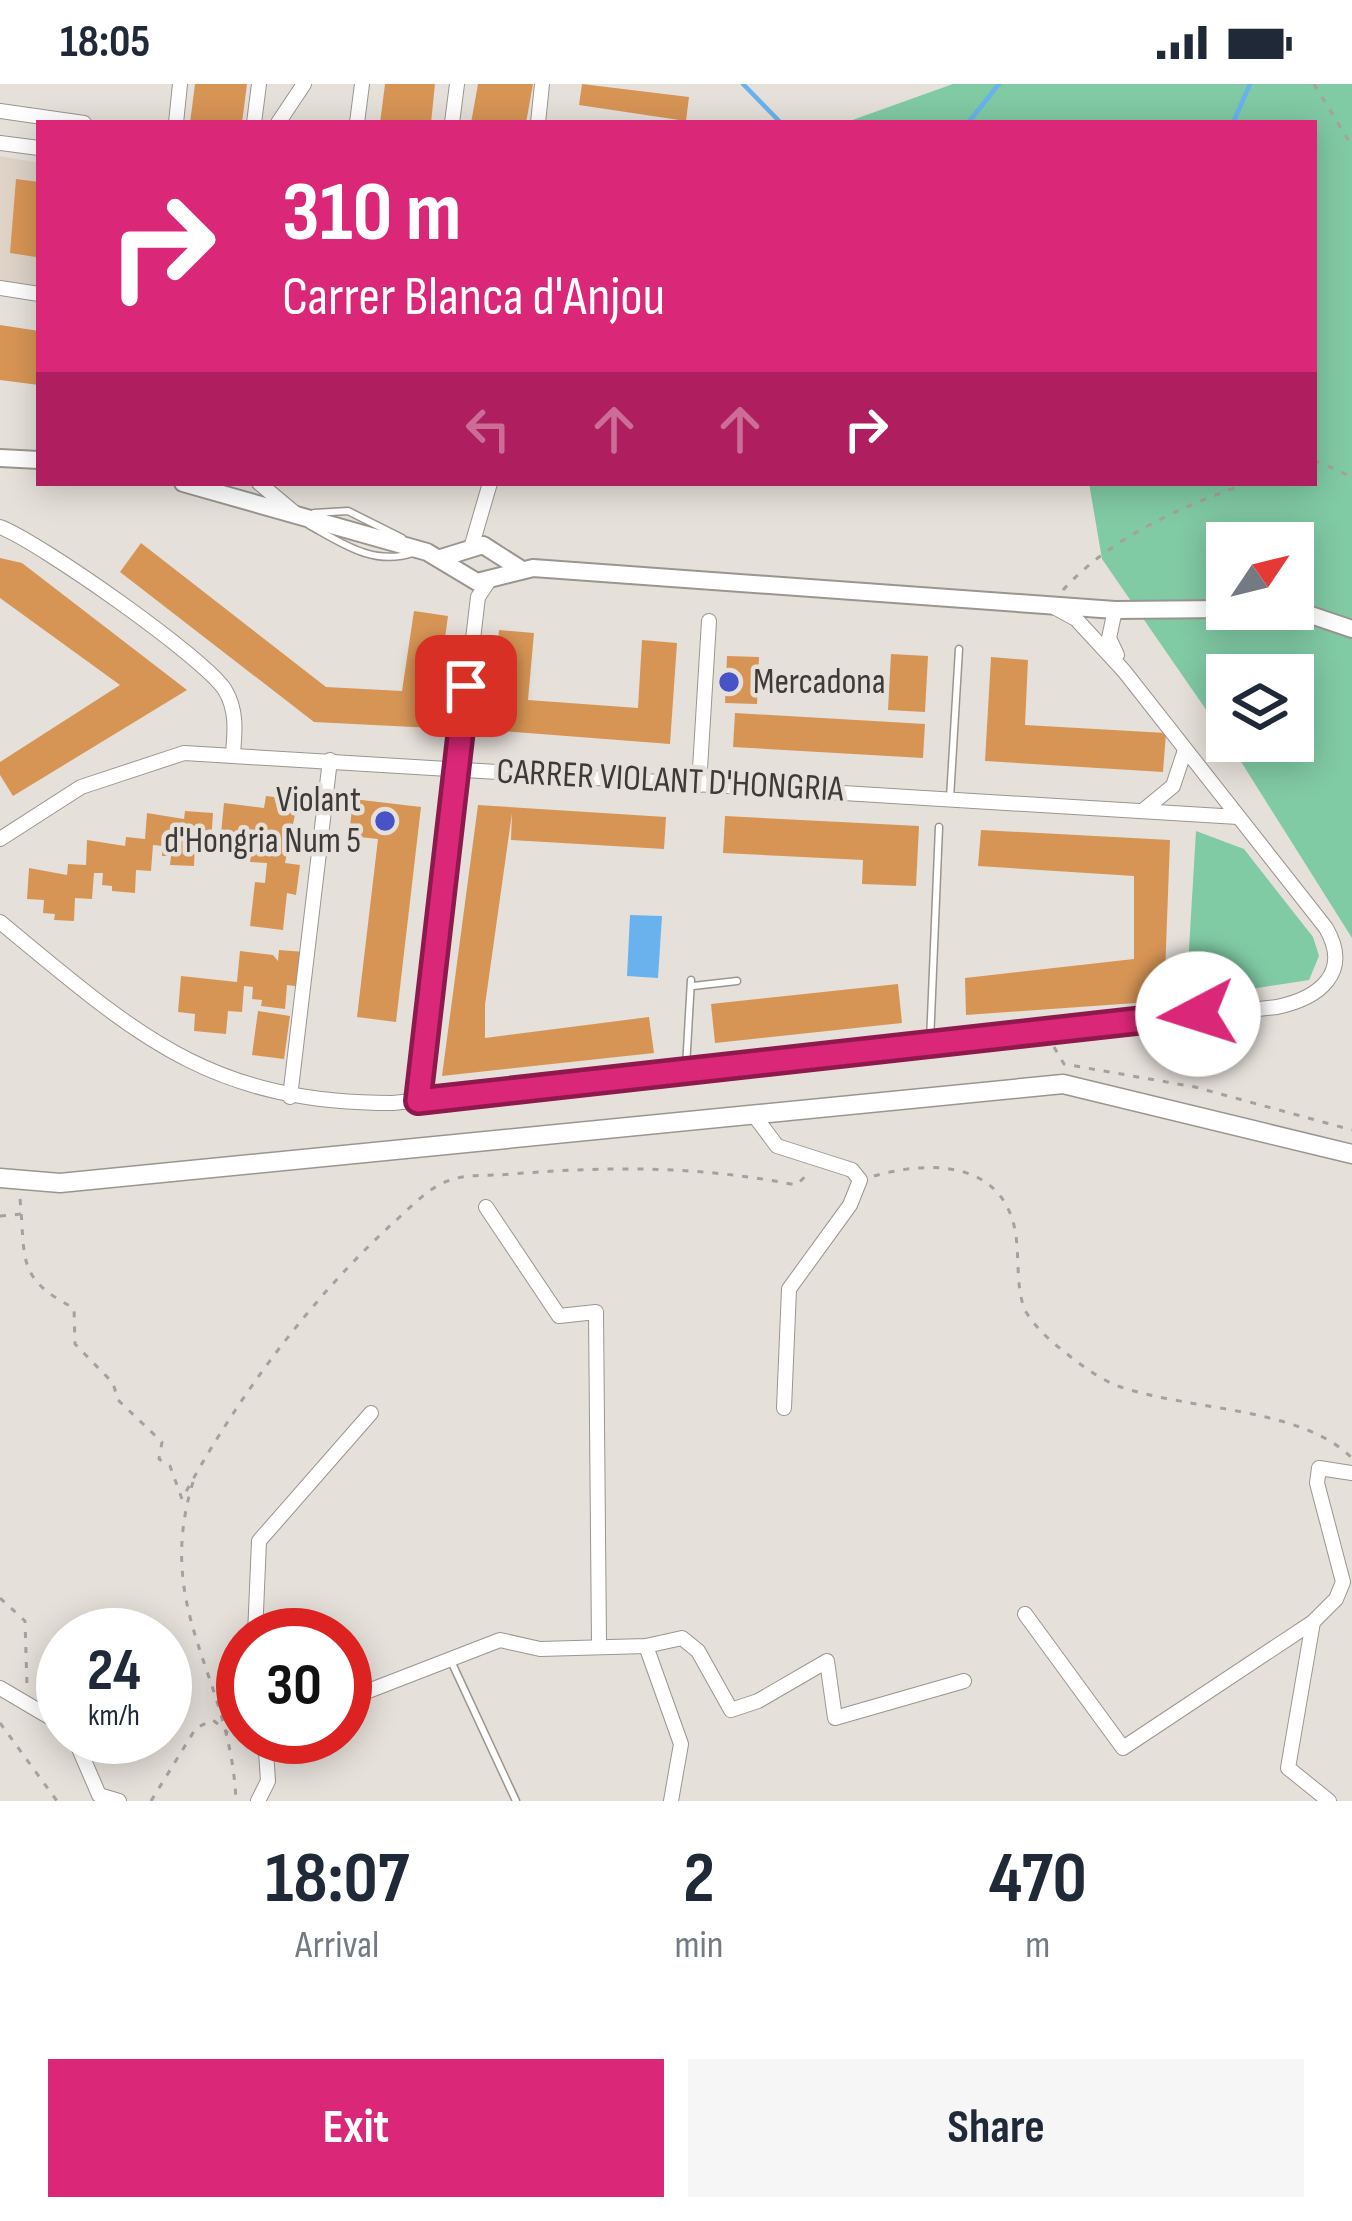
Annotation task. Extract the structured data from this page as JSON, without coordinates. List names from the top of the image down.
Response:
{
  "streets": {
    "street": ["CARRER VIOLANT D'HONGRIA"]
  },
  "places": ["Mercadona", "Violant d'Hongria Num 5"],
  "north": "top right",
  "page": {
    "status": "18:05",
    "turn": ["310 m", "Carrer Blanca d'Anjou"],
    "speed": "24 km/h",
    "limit": "30",
    "eta": [
      "18:07",
      "Arrival",
      "2",
      "min",
      "470",
      "m"
    ],
    "buttons": ["Exit", "Share"]
  }
}
